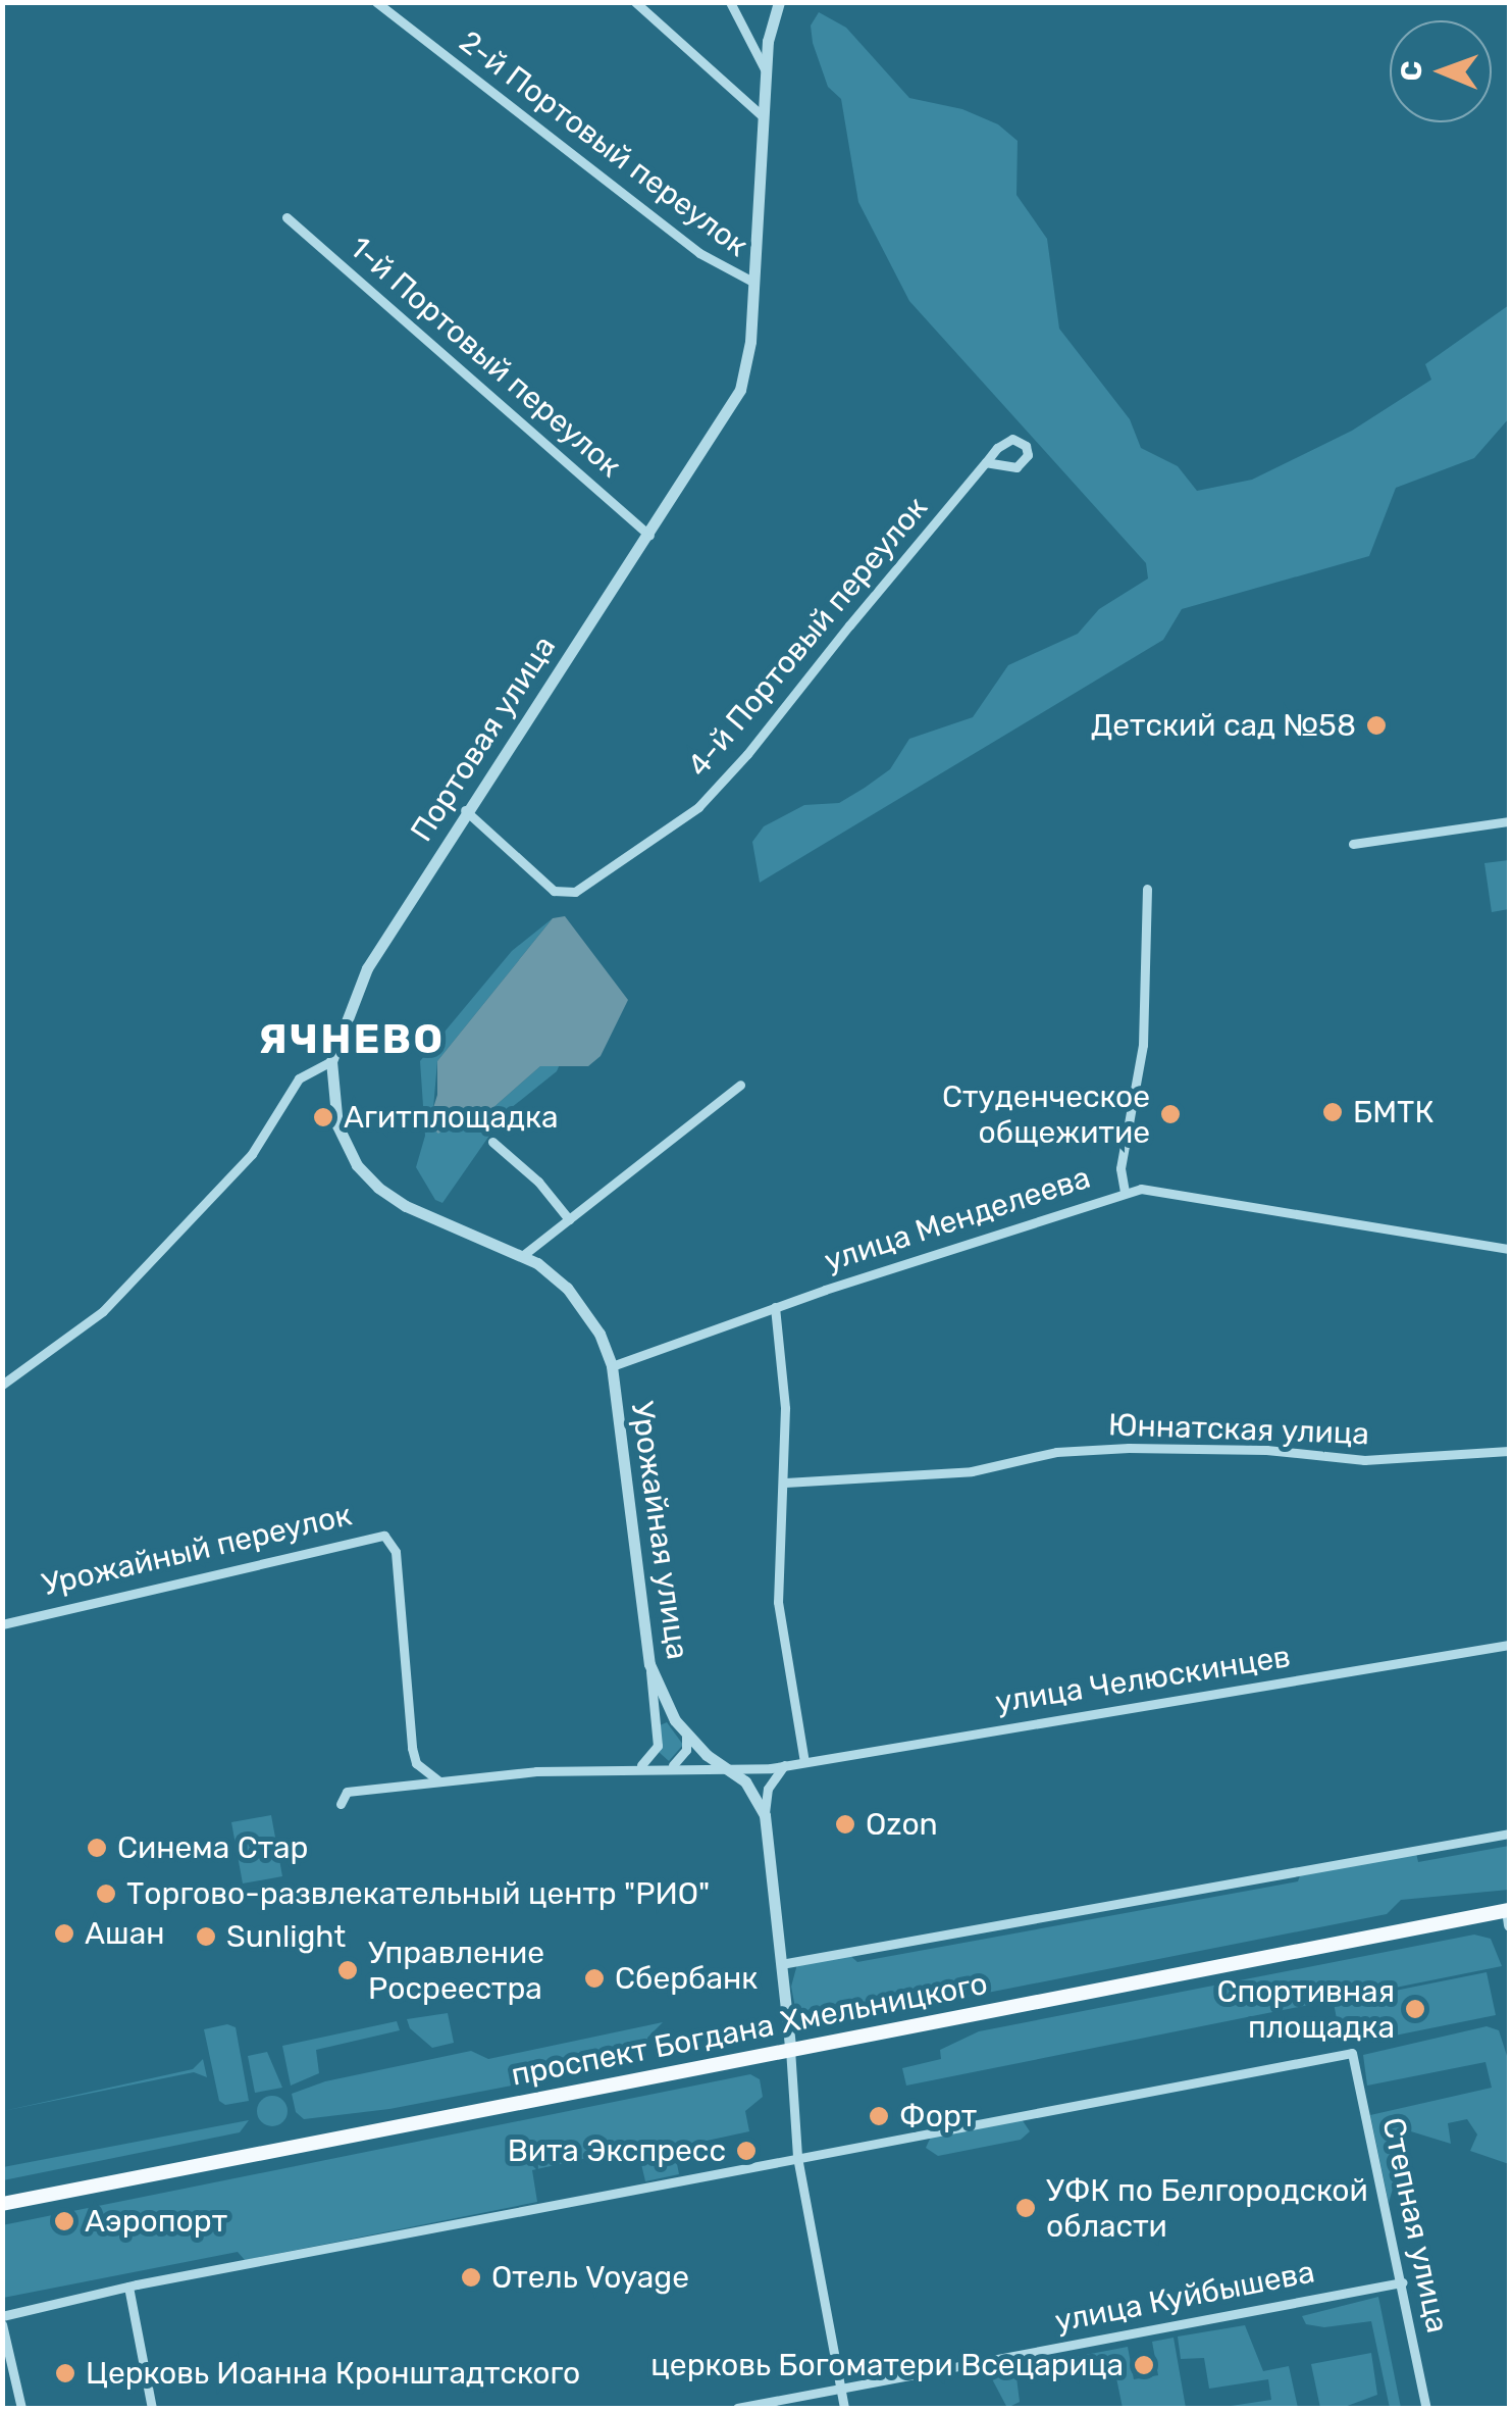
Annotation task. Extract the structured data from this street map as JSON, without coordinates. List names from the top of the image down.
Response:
{
  "streets": {
    "main road": ["проспект Богдана Хмельницкого"],
    "street": [
      "2-й Портовый переулок",
      "1-й Портовый переулок",
      "4-й Портовый переулок",
      "Портовая улица",
      "улица Менделеева",
      "Юннатская улица",
      "Урожайная улица",
      "Урожайный переулок",
      "улица Челюскинцев",
      "Степная улица",
      "улица Куйбышева"
    ]
  },
  "crossings": [
    ["2-й Портовый переулок", "Портовая улица"],
    ["1-й Портовый переулок", "Портовая улица"],
    ["4-й Портовый переулок", "Портовая улица"],
    ["Портовая улица", "Урожайная улица"],
    ["улица Менделеева", "Урожайная улица"],
    ["Урожайная улица", "улица Челюскинцев"],
    ["Урожайная улица", "проспект Богдана Хмельницкого"],
    ["Степная улица", "улица Куйбышева"]
  ],
  "districts": ["ЯЧНЕВО"],
  "places": [
    "Детский сад №58",
    "БМТК",
    "Студенческое общежитие",
    "Агитплощадка",
    "Ozon",
    "Синема Стар",
    "Торгово-развлекательный центр \"РИО\"",
    "Ашан",
    "Sunlight",
    "Управление Росреестра",
    "Сбербанк",
    "Спортивная площадка",
    "Форт",
    "Вита Экспресс",
    "УФК по Белгородской области",
    "Аэропорт",
    "Отель Voyage",
    "церковь Богоматери Всецарица",
    "Церковь Иоанна Кронштадтского"
  ],
  "north": "left"
}
